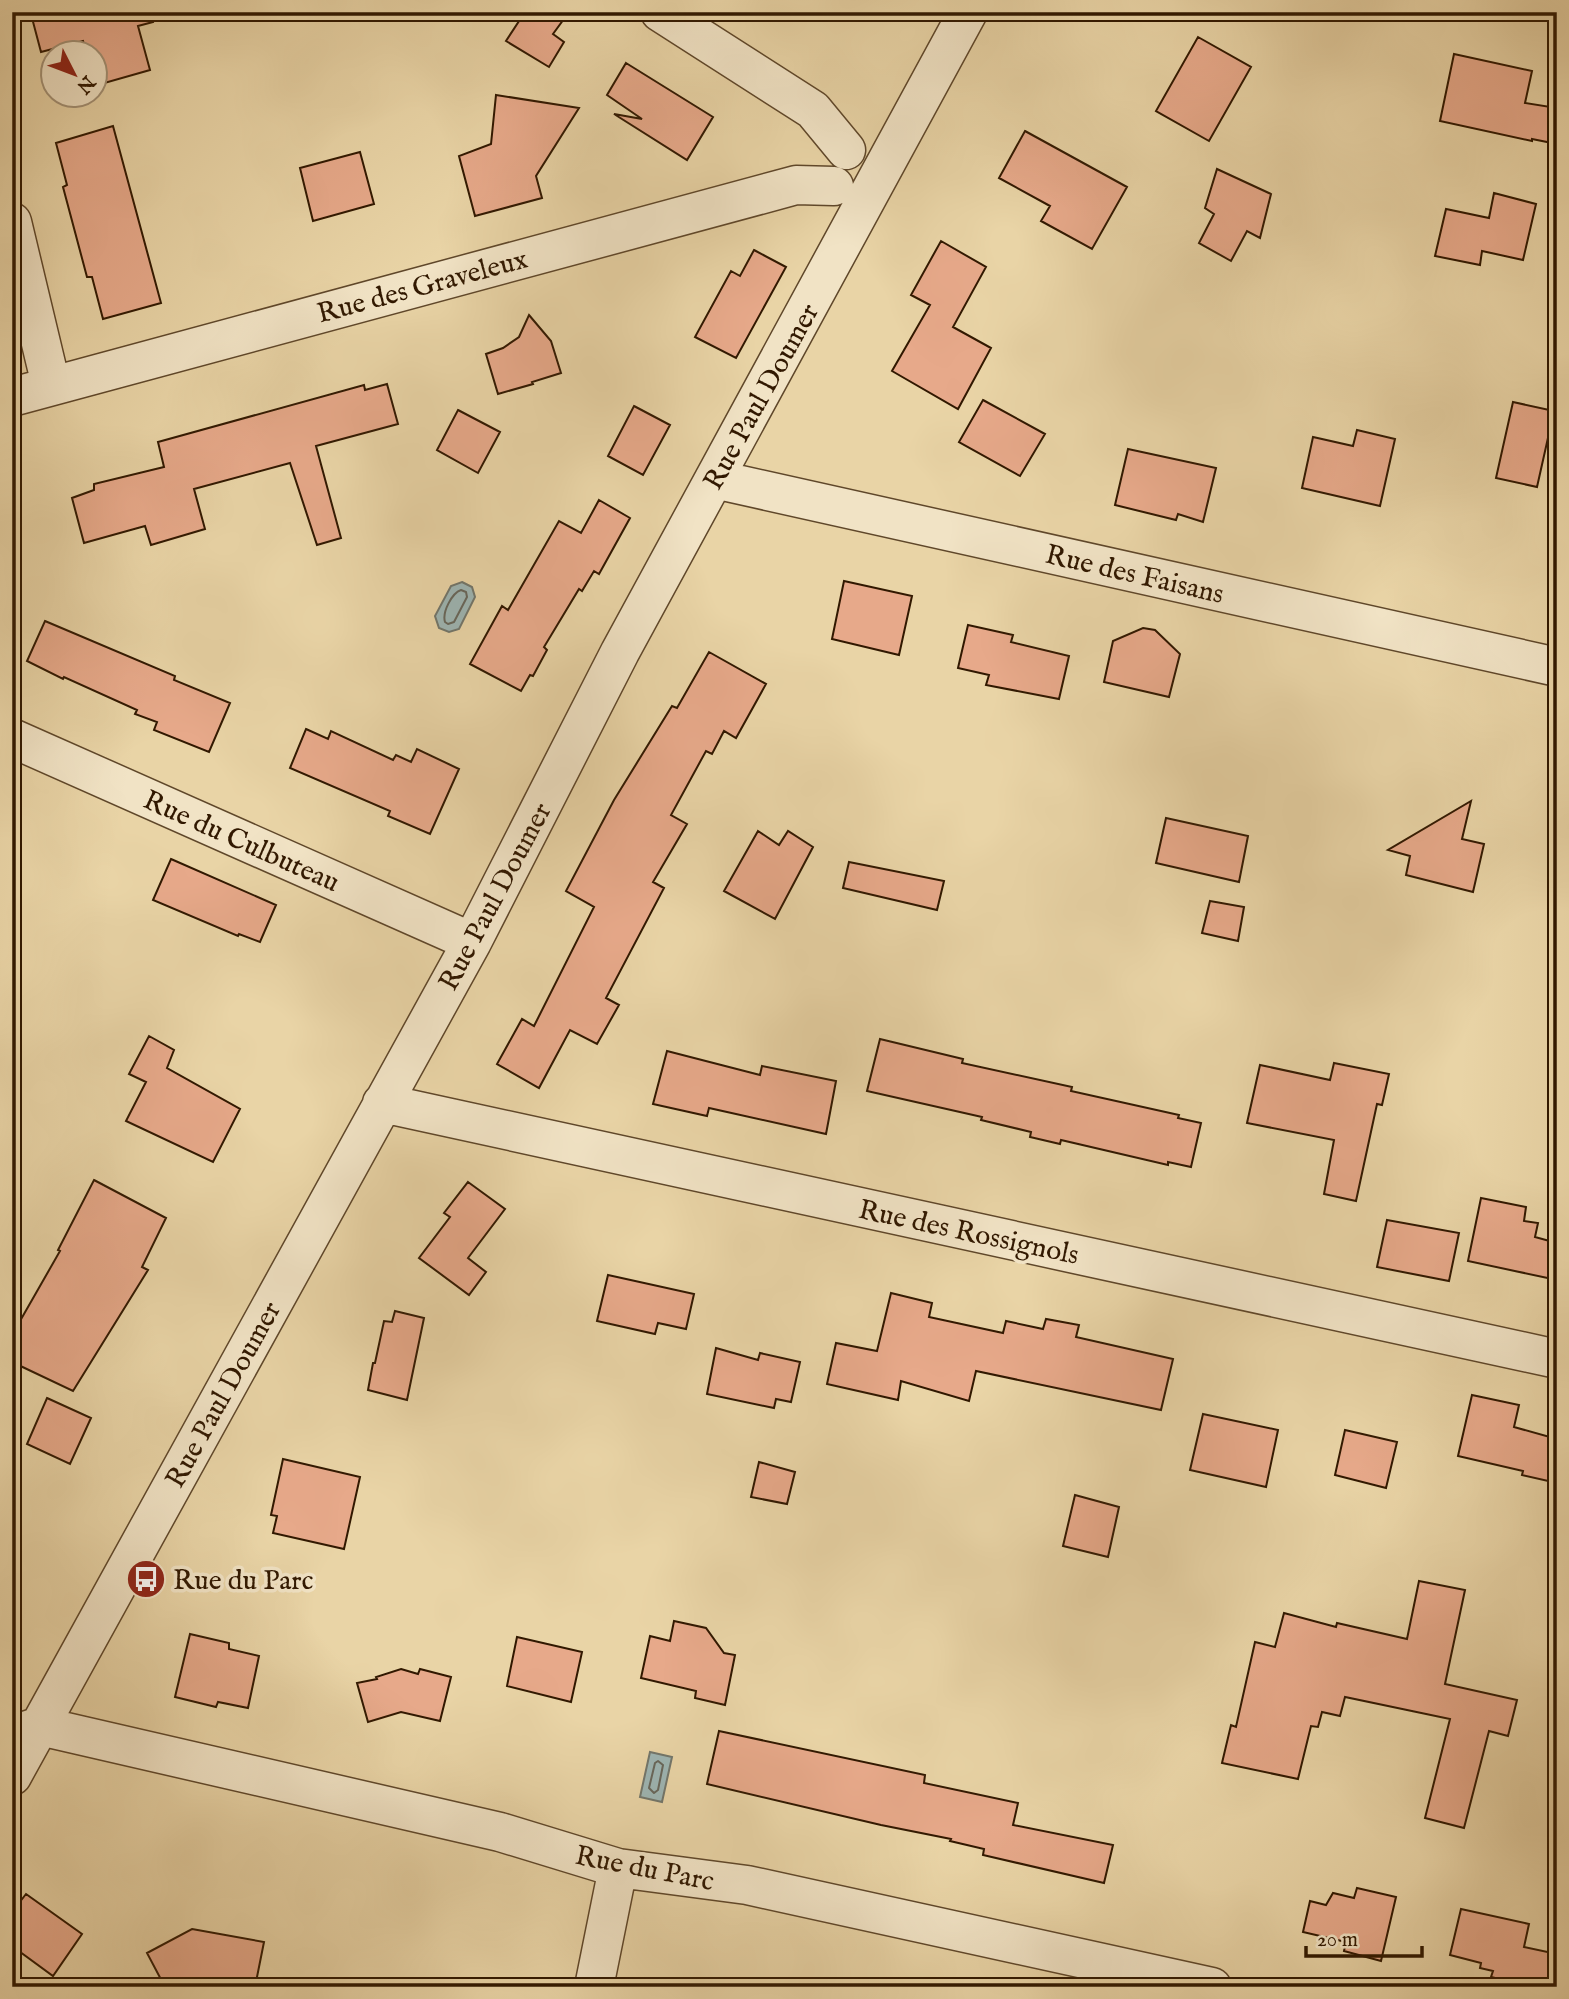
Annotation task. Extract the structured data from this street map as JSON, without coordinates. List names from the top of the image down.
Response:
{
  "streets": {
    "street": [
      "Rue des Graveleux",
      "Rue Paul Doumer",
      "Rue des Faisans",
      "Rue du Culbuteau",
      "Rue des Rossignols",
      "Rue du Parc"
    ]
  },
  "crossings": [
    ["Rue Paul Doumer", "Rue des Faisans"],
    ["Rue Paul Doumer", "Rue du Culbuteau"],
    ["Rue Paul Doumer", "Rue des Rossignols"],
    ["Rue Paul Doumer", "Rue du Parc"]
  ],
  "places": {
    "bus stop": ["Rue du Parc"]
  },
  "scale_bar": "20 m",
  "north": "bottom right"
}
